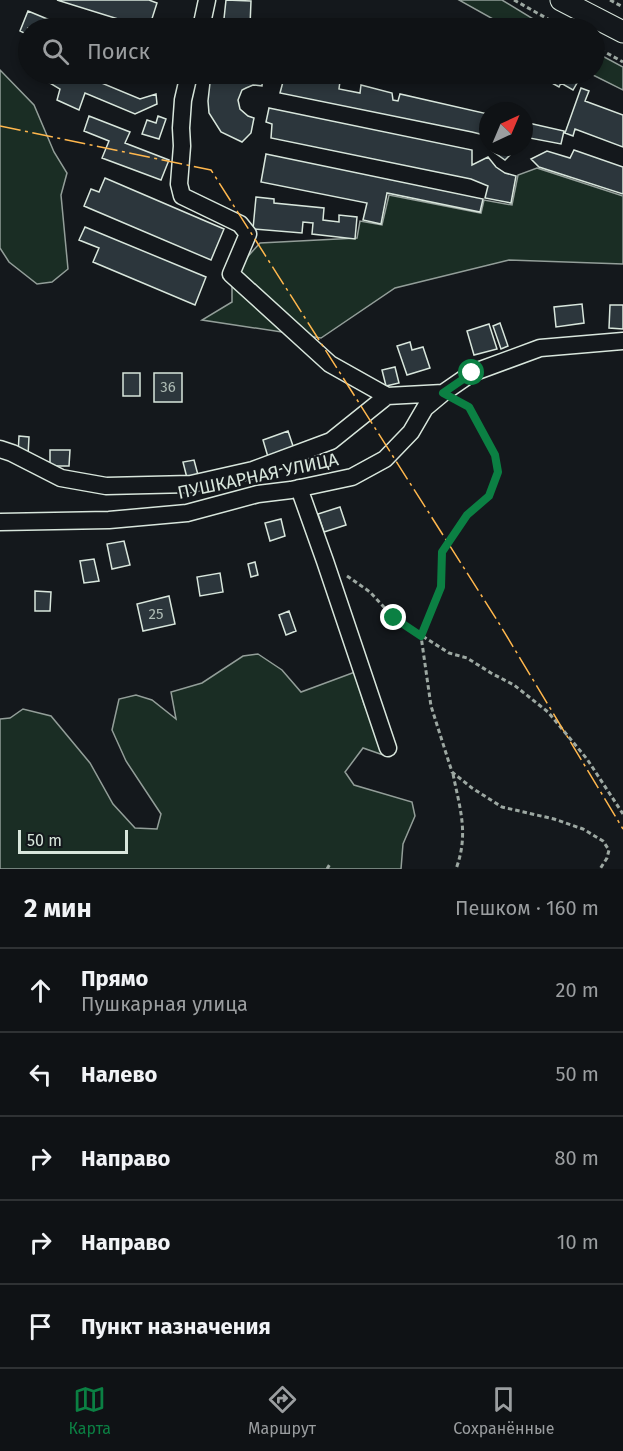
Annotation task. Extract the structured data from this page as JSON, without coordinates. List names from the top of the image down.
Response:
{
  "streets": {
    "street": ["ПУШКАРНАЯ УЛИЦА"]
  },
  "house_numbers": ["36", "25"],
  "scale_bar": "50 m",
  "north": "top right",
  "page": {
    "search": "Поиск",
    "scale": "50 m",
    "heading": ["2 мин", "Пешком · 160 m"],
    "list": [
      ["Прямо", "Пушкарная улица", "20 m"],
      ["Налево", "50 m"],
      ["Направо", "80 m"],
      ["Направо", "10 m"],
      "Пункт назначения"
    ],
    "nav": ["Карта", "Маршрут", "Сохранённые"]
  }
}
